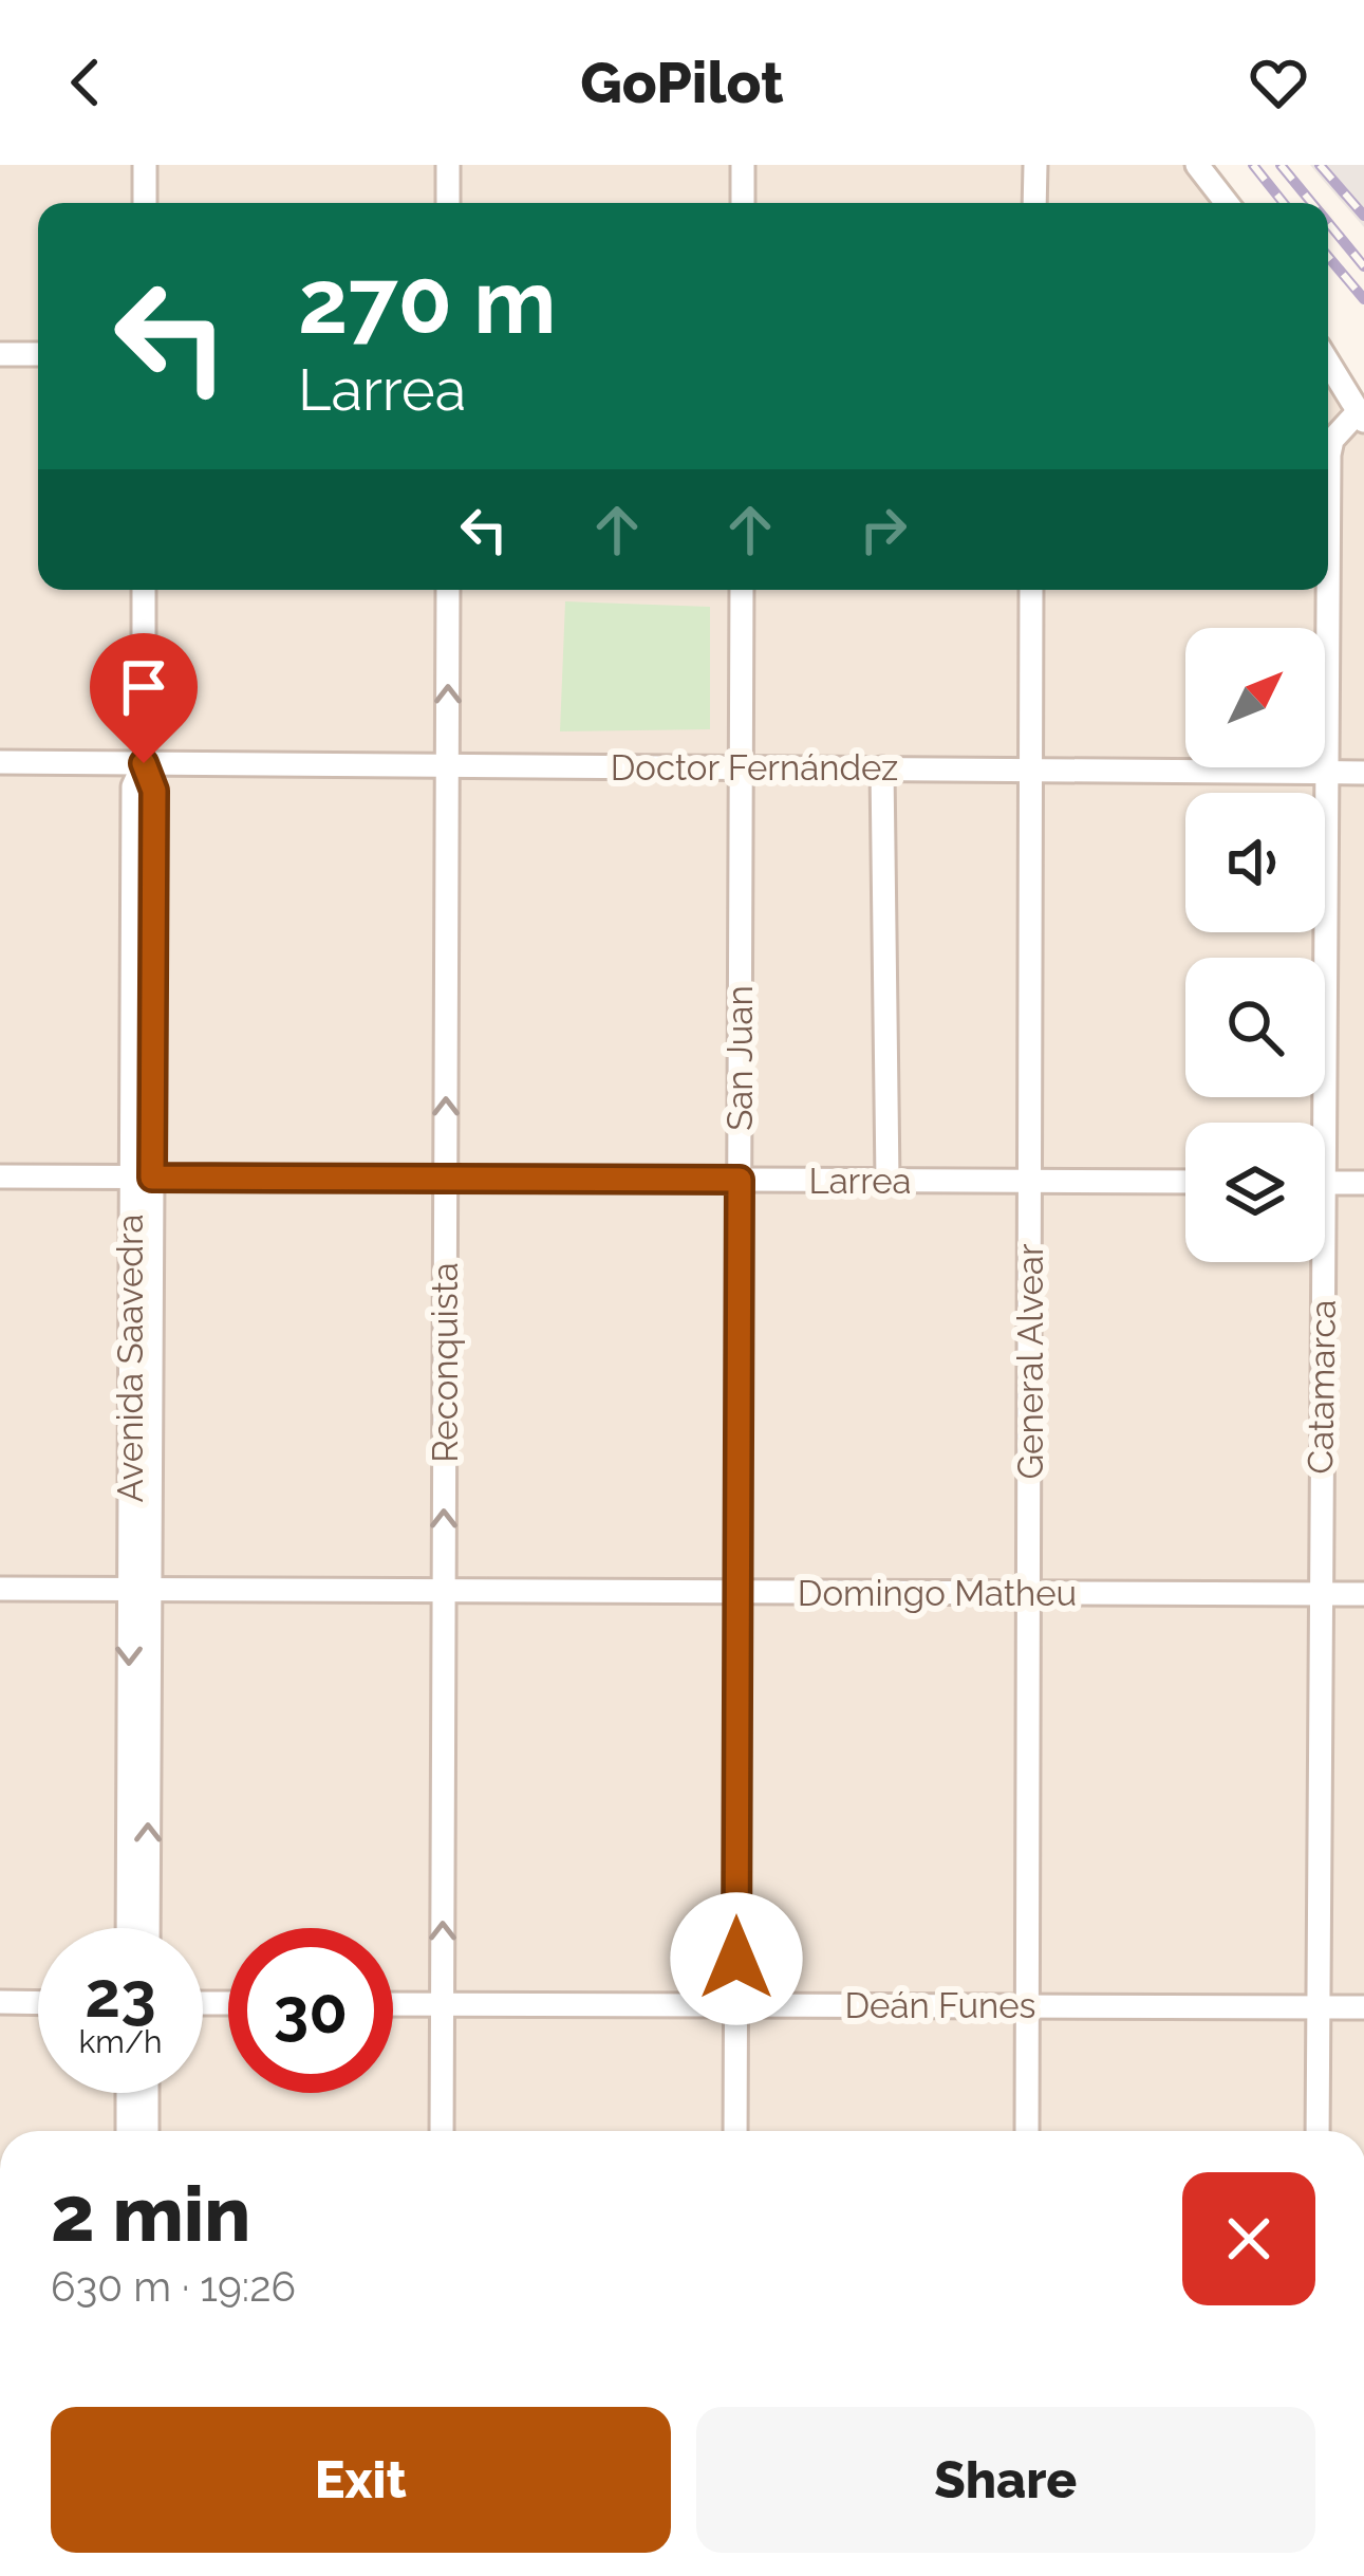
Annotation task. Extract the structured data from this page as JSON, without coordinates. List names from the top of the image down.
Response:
{
  "streets": {
    "street": [
      "Doctor Fernández",
      "San Juan",
      "Larrea",
      "Avenida Saavedra",
      "General Alvear",
      "Reconquista",
      "Catamarca",
      "Domingo Matheu",
      "Deán Funes"
    ]
  },
  "crossings": [
    ["Doctor Fernández", "San Juan"],
    ["Doctor Fernández", "Avenida Saavedra"],
    ["Doctor Fernández", "General Alvear"],
    ["Doctor Fernández", "Reconquista"],
    ["Doctor Fernández", "Catamarca"],
    ["San Juan", "Larrea"],
    ["San Juan", "Domingo Matheu"],
    ["San Juan", "Deán Funes"],
    ["Larrea", "Avenida Saavedra"],
    ["Larrea", "General Alvear"],
    ["Larrea", "Reconquista"],
    ["Avenida Saavedra", "Domingo Matheu"],
    ["General Alvear", "Domingo Matheu"],
    ["General Alvear", "Deán Funes"],
    ["Reconquista", "Domingo Matheu"],
    ["Reconquista", "Deán Funes"],
    ["Catamarca", "Domingo Matheu"],
    ["Catamarca", "Deán Funes"]
  ],
  "one_way": ["Reconquista"],
  "north": "top right",
  "page": {
    "header": "GoPilot",
    "turn": ["270 m", "Larrea"],
    "speed": "23 km/h",
    "limit": "30",
    "heading": ["2 min", "630 m · 19:26"],
    "buttons": ["Exit", "Share"]
  }
}
